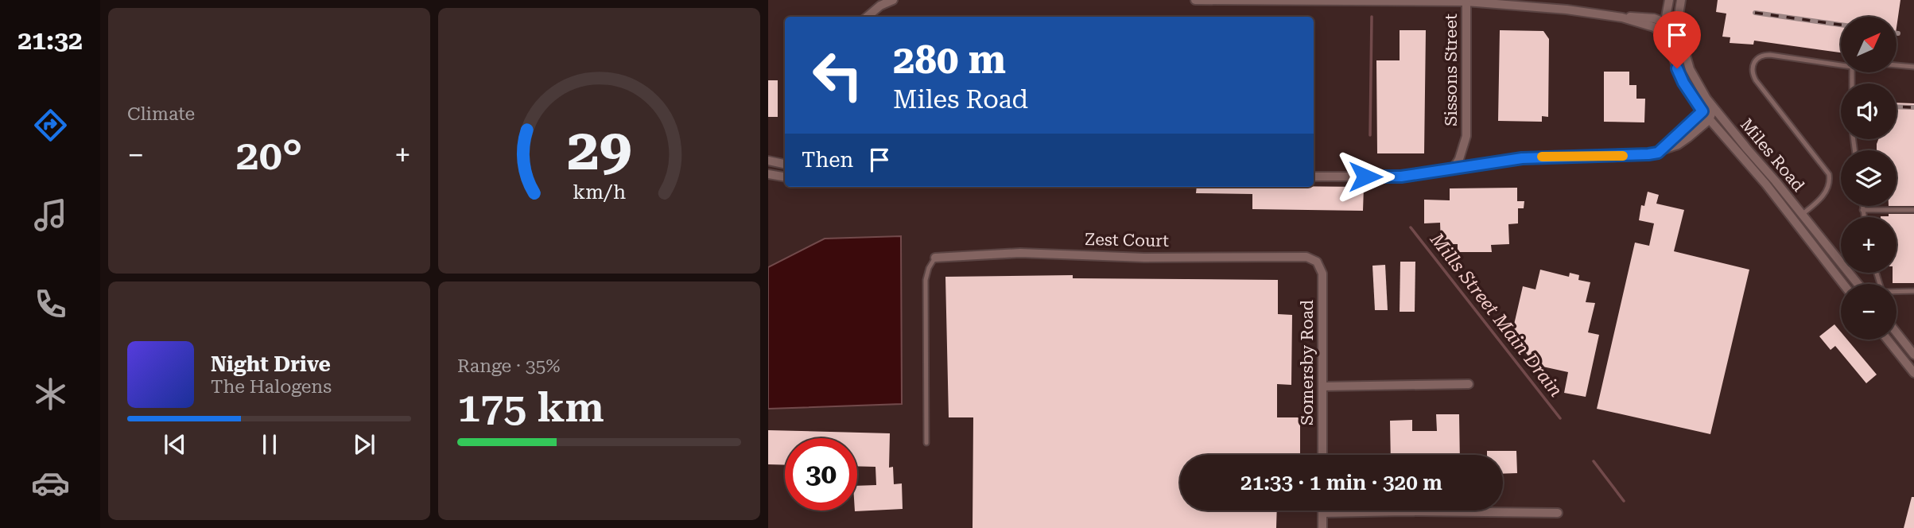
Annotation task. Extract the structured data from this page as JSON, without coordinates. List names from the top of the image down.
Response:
{
  "streets": {
    "street": [
      "Sissons Street",
      "Miles Road",
      "Zest Court",
      "Somersby Road"
    ]
  },
  "crossings": [
    ["Zest Court", "Somersby Road"]
  ],
  "water": ["Mills Street Main Drain"],
  "north": "top right",
  "page": {
    "tabs": "21:32",
    "tile": [
      "Climate",
      ["Range · 35%", "175 km"]
    ],
    "map_buttons": ["+", "−"],
    "turn": ["280 m", "Miles Road"],
    "heat": ["−", "20°", "+"],
    "then": "Then",
    "song": ["Night Drive", "The Halogens"],
    "limit": "30",
    "trip": "21:33 · 1 min · 320 m",
    "gauge": ["29", "km/h"]
  }
}
